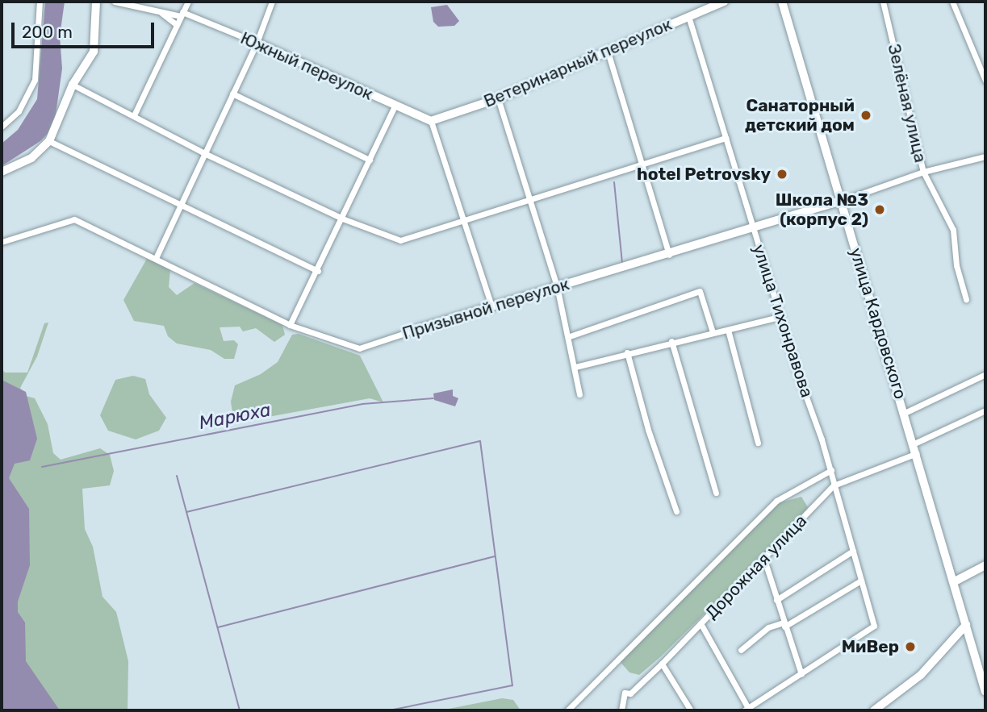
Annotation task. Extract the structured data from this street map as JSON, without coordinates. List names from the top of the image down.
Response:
{
  "streets": {
    "main road": ["улица Кардовского"],
    "street": [
      "Ветеринарный переулок",
      "Южный переулок",
      "Зелёная улица",
      "Призывной переулок",
      "улица Тихонравова",
      "Дорожная улица"
    ]
  },
  "crossings": [
    ["Ветеринарный переулок", "Южный переулок"],
    ["Ветеринарный переулок", "улица Тихонравова"],
    ["Зелёная улица", "Призывной переулок"],
    ["Призывной переулок", "улица Тихонравова"],
    ["Призывной переулок", "улица Кардовского"],
    ["улица Тихонравова", "Дорожная улица"],
    ["улица Кардовского", "Дорожная улица"]
  ],
  "water": ["Марюха"],
  "places": [
    "Санаторный детский дом",
    "hotel Petrovsky",
    "Школа №3 (корпус 2)",
    "МиВер"
  ],
  "scale_bar": "200 m"
}
